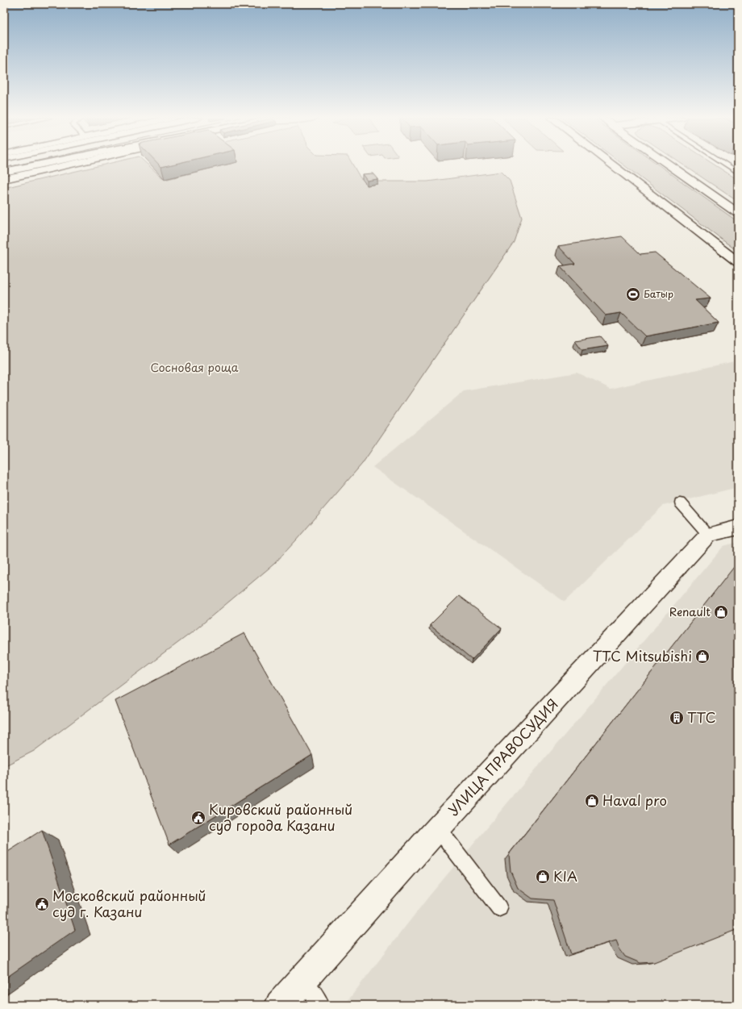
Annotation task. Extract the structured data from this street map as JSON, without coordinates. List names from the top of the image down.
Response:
{
  "streets": {
    "main road": ["УЛИЦА ПРАВОСУДИЯ"]
  },
  "parks": ["Сосновая роща"],
  "places": {
    "sports": ["Батыр"],
    "shop": [
      "Renault",
      "ТТС Mitsubishi",
      "Haval pro",
      "KIA"
    ],
    "building": ["ТТС"],
    "public building": ["Кировский районный суд города Казани", "Московский районный суд г. Казани"]
  }
}
